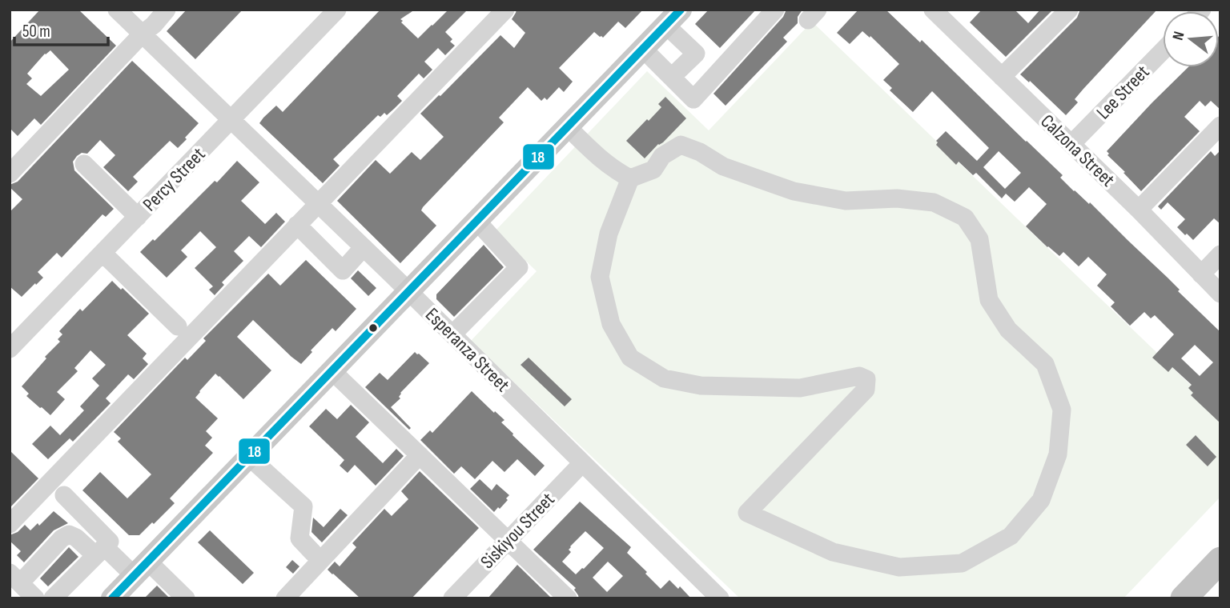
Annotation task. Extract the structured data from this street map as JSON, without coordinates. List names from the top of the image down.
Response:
{
  "streets": {
    "street": [
      "Lee Street",
      "Calzona Street",
      "Percy Street",
      "Esperanza Street",
      "Siskiyou Street"
    ]
  },
  "crossings": [
    ["Lee Street", "Calzona Street"],
    ["Percy Street", "Esperanza Street"],
    ["Esperanza Street", "Siskiyou Street"]
  ],
  "lines": ["transit line 18"],
  "scale_bar": "50 m",
  "north": "left"
}
